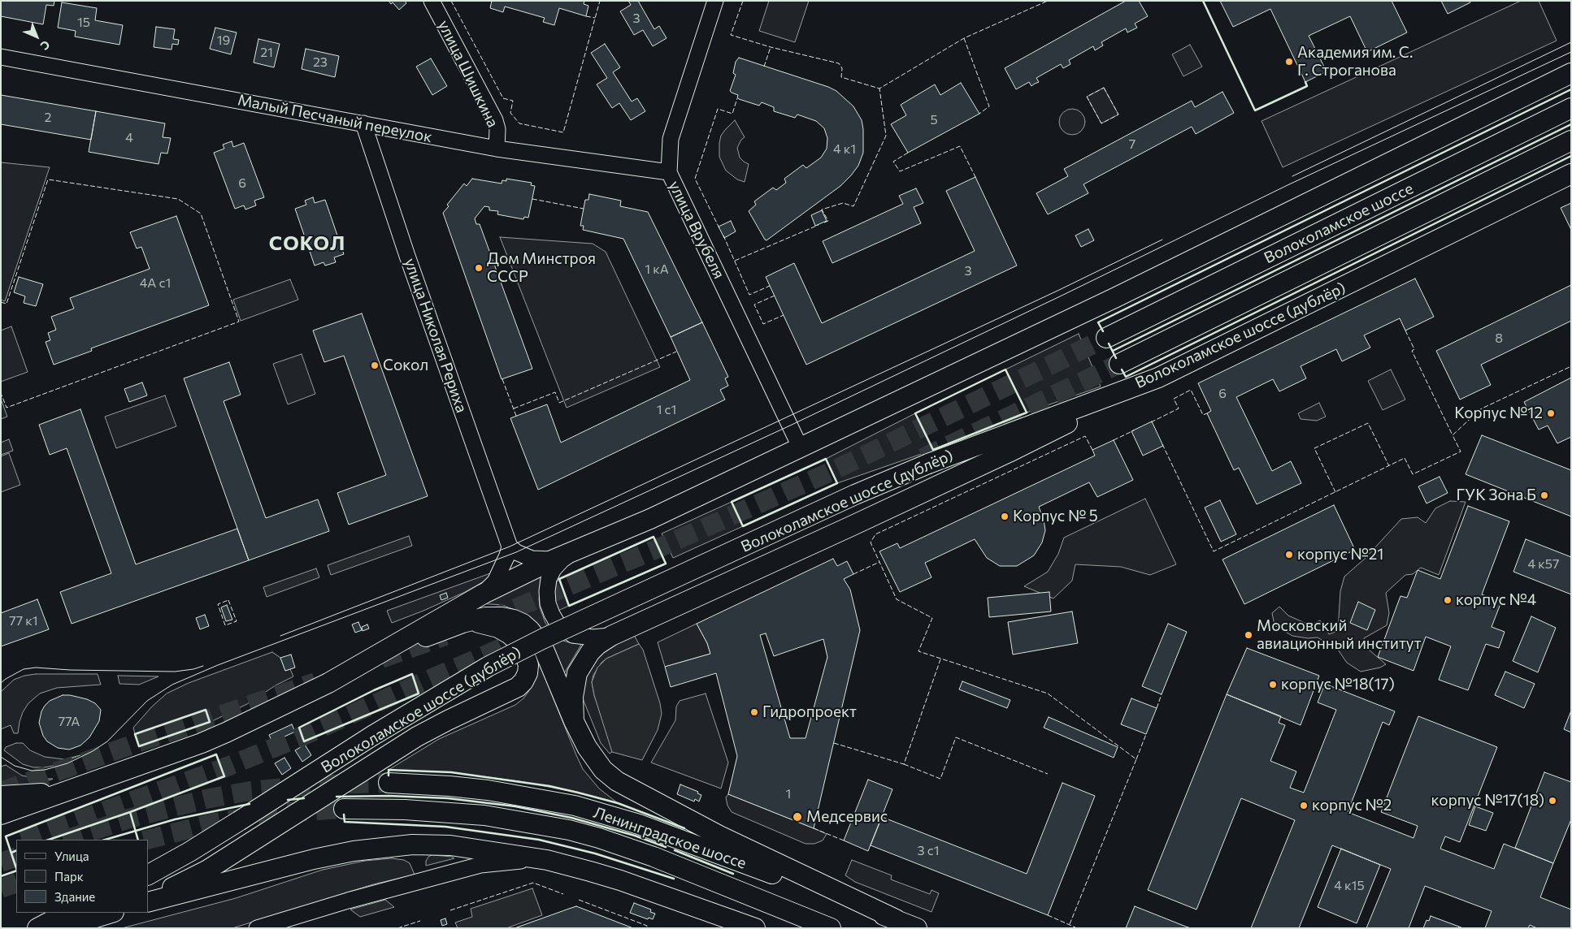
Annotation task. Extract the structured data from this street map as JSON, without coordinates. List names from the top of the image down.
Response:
{
  "streets": {
    "main road": ["Волоколамское шоссе", "Волоколамское шоссе (дублёр)", "Ленинградское шоссе"],
    "street": [
      "улица Шишкина",
      "Малый Песчаный переулок",
      "улица Врубеля",
      "улица Николая Рериха"
    ]
  },
  "crossings": [
    ["улица Шишкина", "Малый Песчаный переулок"],
    ["Малый Песчаный переулок", "улица Врубеля"],
    ["Малый Песчаный переулок", "улица Николая Рериха"]
  ],
  "districts": ["СОКОЛ"],
  "places": [
    "Академия им. С. Г. Строганова",
    "Дом Минстроя СССР",
    "Сокол",
    "Корпус №12",
    "ГУК Зона Б",
    "Корпус № 5",
    "корпус №21",
    "корпус №4",
    "Московский авиационный институт",
    "корпус №18(17)",
    "Гидропроект",
    "корпус №17(18)",
    "корпус №2",
    "Медсервис"
  ],
  "house_numbers": [
    "3",
    "15",
    "19",
    "21",
    "23",
    "2",
    "5",
    "4",
    "7",
    "4 к1",
    "6",
    "1 кА",
    "3",
    "4А с1",
    "8",
    "6",
    "1 с1",
    "4 к57",
    "77 к1",
    "77А",
    "1",
    "3 с1",
    "4 к15"
  ],
  "legend": ["Улица", "Парк", "Здание"],
  "north": "bottom right"
}
